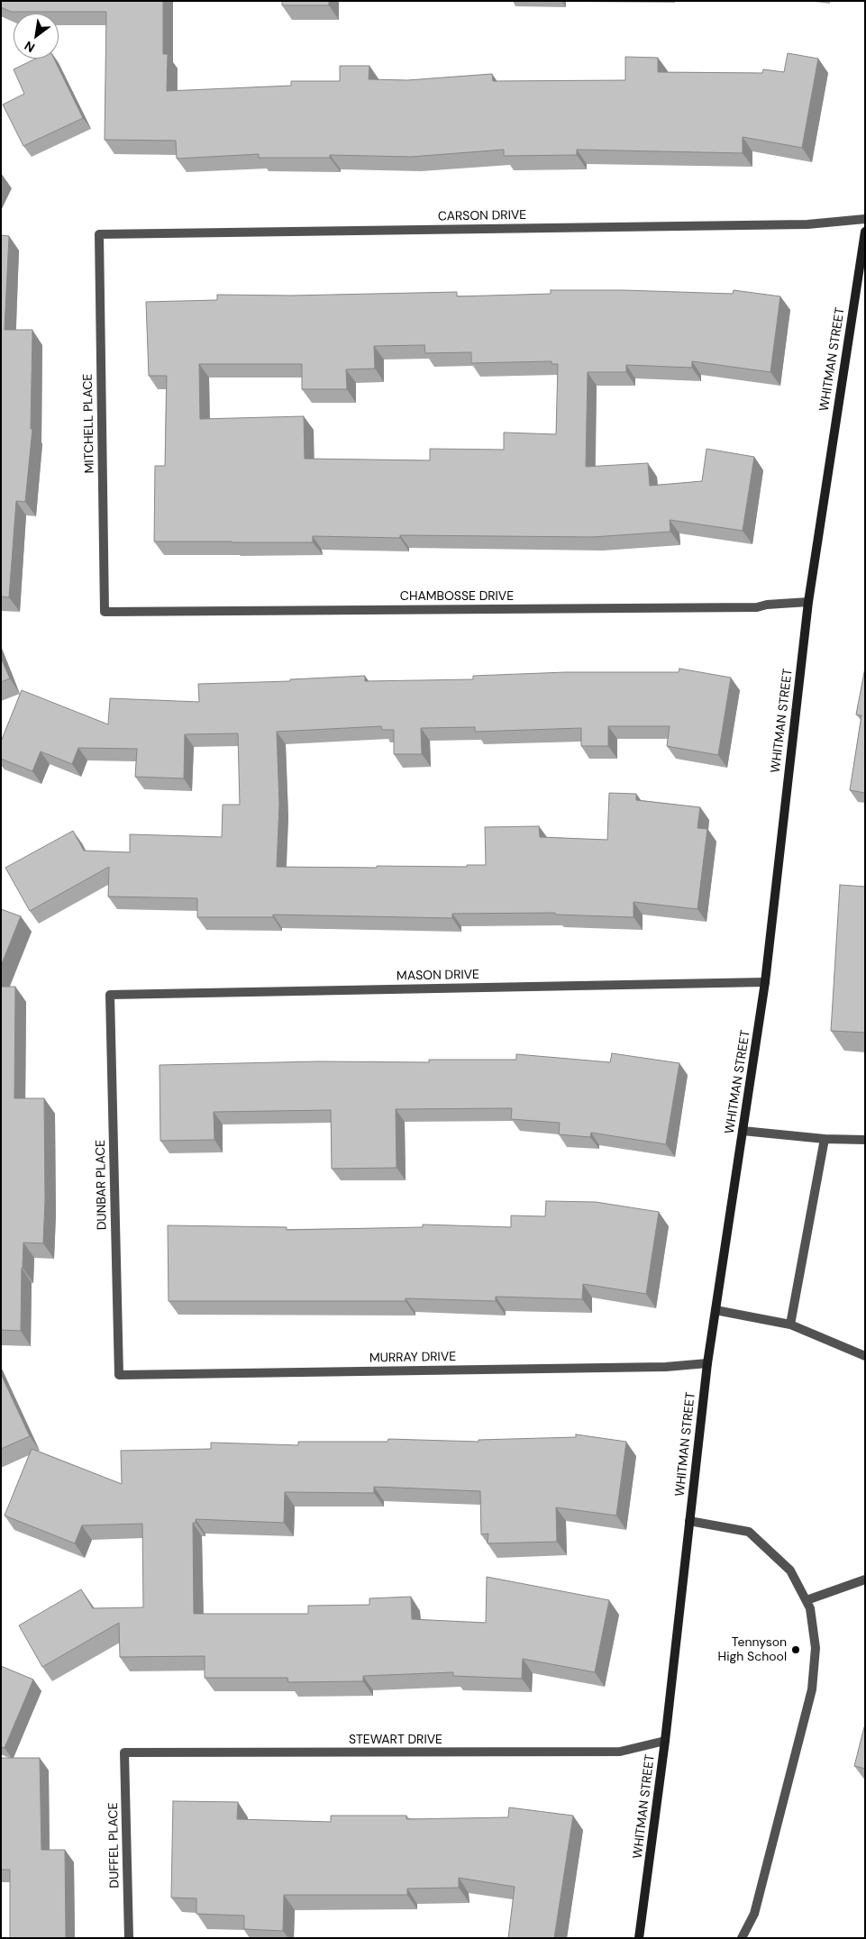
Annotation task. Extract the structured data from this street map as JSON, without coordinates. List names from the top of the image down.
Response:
{
  "streets": {
    "street": [
      "CARSON DRIVE",
      "WHITMAN STREET",
      "MITCHELL PLACE",
      "CHAMBOSSE DRIVE",
      "MASON DRIVE",
      "DUNBAR PLACE",
      "MURRAY DRIVE",
      "STEWART DRIVE",
      "DUFFEL PLACE"
    ]
  },
  "crossings": [
    ["CARSON DRIVE", "MITCHELL PLACE"],
    ["WHITMAN STREET", "CHAMBOSSE DRIVE"],
    ["WHITMAN STREET", "MASON DRIVE"],
    ["WHITMAN STREET", "MURRAY DRIVE"],
    ["WHITMAN STREET", "STEWART DRIVE"],
    ["MITCHELL PLACE", "CHAMBOSSE DRIVE"],
    ["MASON DRIVE", "DUNBAR PLACE"],
    ["DUNBAR PLACE", "MURRAY DRIVE"],
    ["STEWART DRIVE", "DUFFEL PLACE"]
  ],
  "places": ["Tennyson High School"],
  "north": "bottom left"
}
